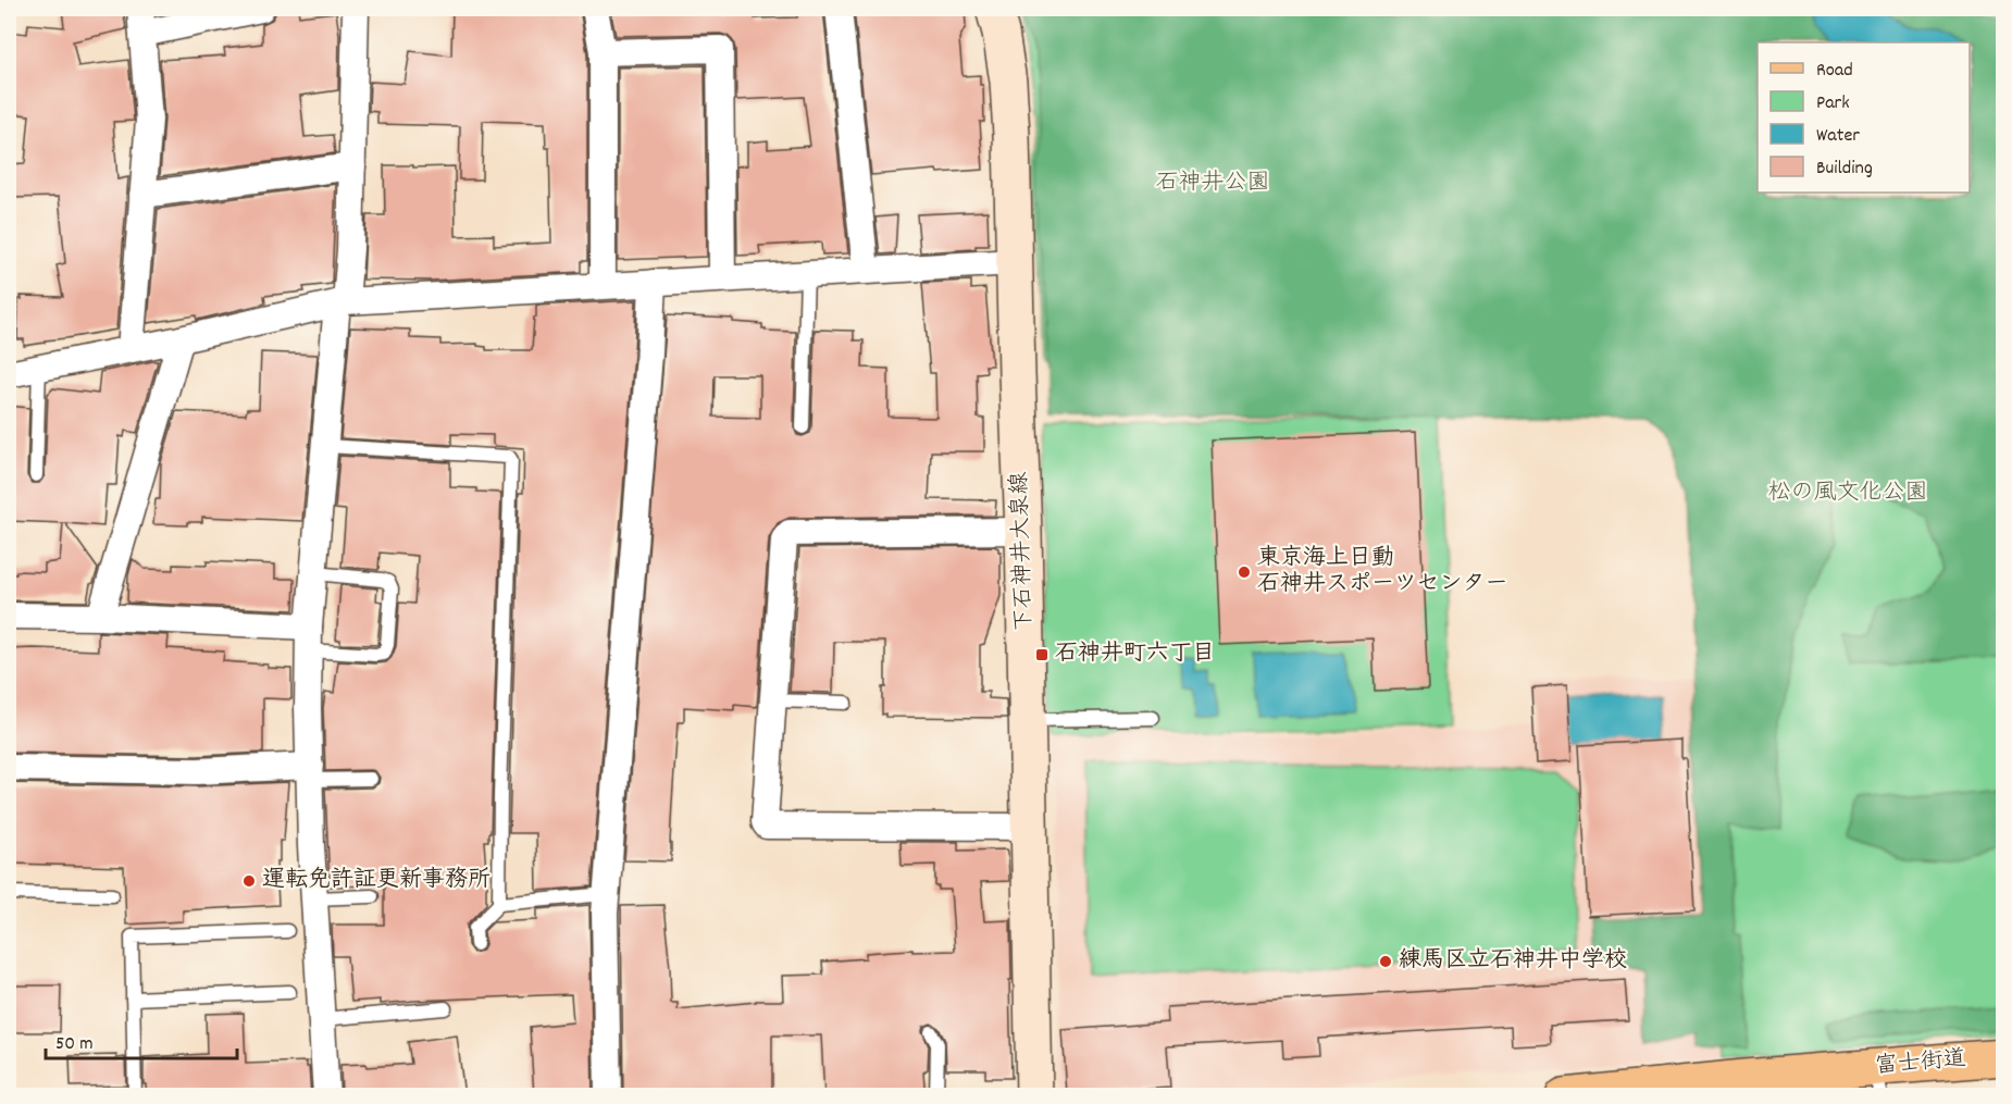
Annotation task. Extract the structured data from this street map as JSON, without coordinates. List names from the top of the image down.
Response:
{
  "streets": {
    "main road": ["下石神井大泉線", "富士街道"]
  },
  "parks": ["石神井公園", "松の風文化公園"],
  "places": {
    "other": ["東京海上日動 石神井スポーツセンター", "運転免許証更新事務所", "練馬区立石神井中学校"],
    "transit": ["石神井町六丁目"]
  },
  "legend": [
    "Road",
    "Park",
    "Water",
    "Building"
  ],
  "scale_bar": "50 m"
}
